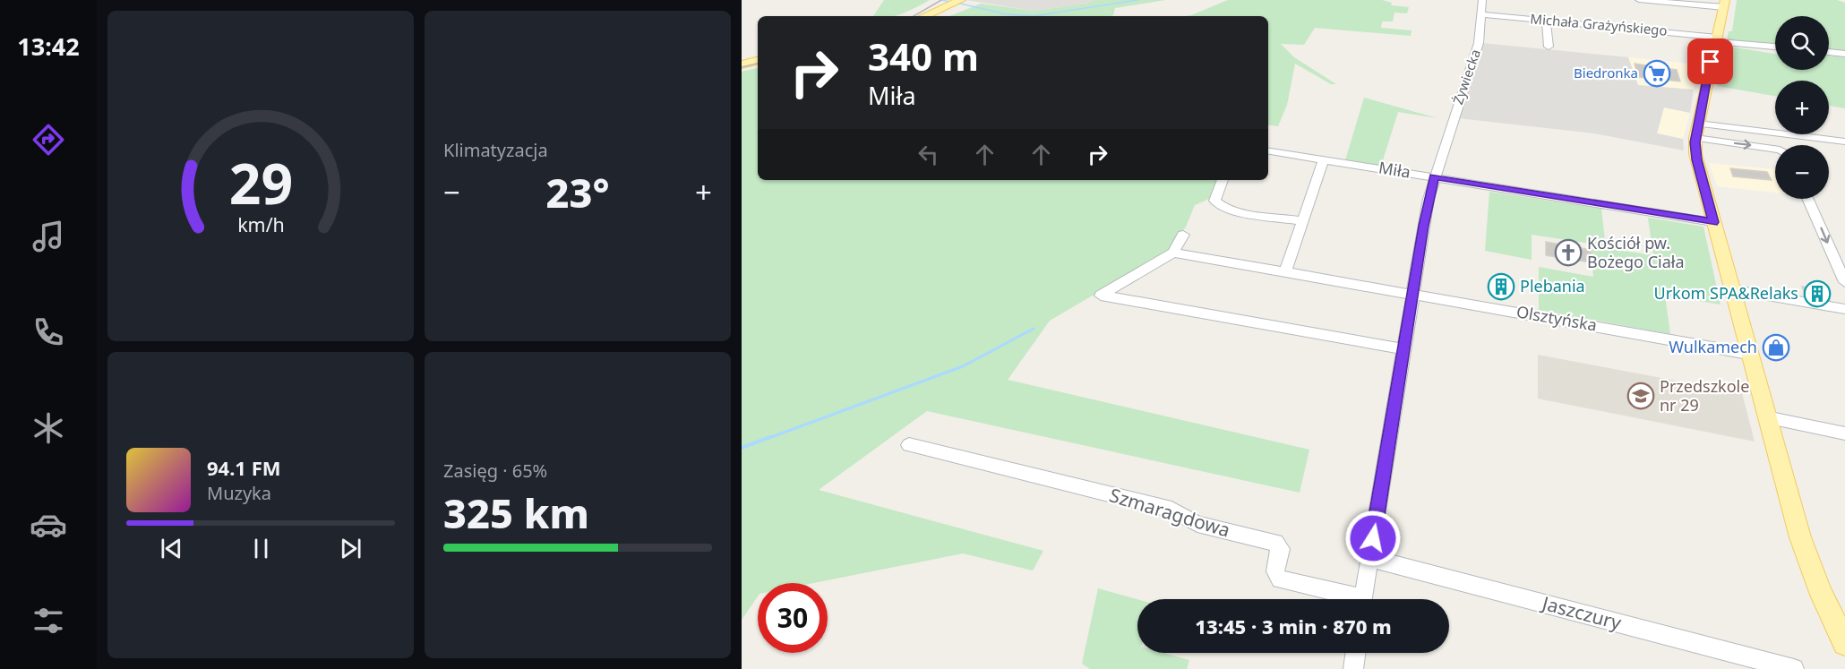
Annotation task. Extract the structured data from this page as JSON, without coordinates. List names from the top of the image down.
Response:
{
  "streets": {
    "street": [
      "Michała Grażyńskiego",
      "Żywiecka",
      "Miła",
      "Olsztyńska",
      "Szmaragdowa",
      "Jaszczury"
    ]
  },
  "crossings": [
    ["Michała Grażyńskiego", "Żywiecka"],
    ["Żywiecka", "Miła"],
    ["Żywiecka", "Olsztyńska"],
    ["Żywiecka", "Jaszczury"]
  ],
  "places": {
    "supermarket": ["Biedronka"],
    "church": ["Kościół pw. Bożego Ciała"],
    "building": ["Plebania", "Urkom SPA&Relaks"],
    "shop": ["Wulkamech"],
    "school or university": ["Przedszkole nr 29"]
  },
  "page": {
    "tabs": "13:42",
    "tile": [
      "Klimatyzacja",
      ["Zasięg · 65%", "325 km"]
    ],
    "map_buttons": ["+", "−"],
    "turn": ["340 m", "Miła"],
    "heat": ["−", "23°", "+"],
    "song": ["94.1 FM", "Muzyka"],
    "limit": "30",
    "trip": "13:45 · 3 min · 870 m",
    "gauge": ["29", "km/h"]
  }
}
